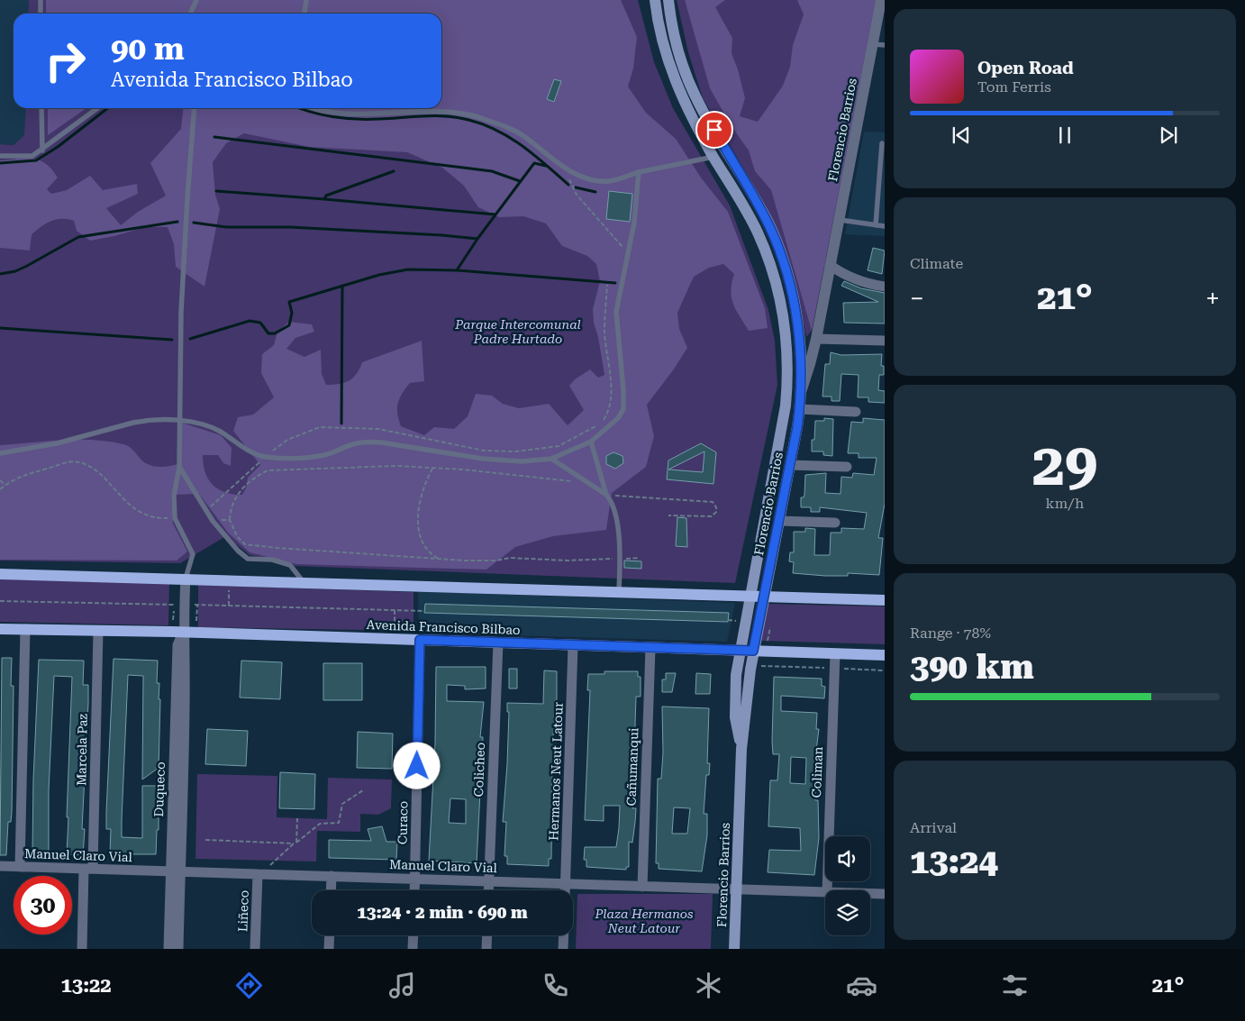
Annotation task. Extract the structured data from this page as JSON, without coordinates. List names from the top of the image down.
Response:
{
  "streets": {
    "main road": ["Florencio Barrios", "Avenida Francisco Bilbao"],
    "street": [
      "Marcela Paz",
      "Cañumanqui",
      "Colicheo",
      "Hermanos Neut Latour",
      "Coliman",
      "Duqueco",
      "Curaco",
      "Manuel Claro Vial",
      "Liñeco"
    ]
  },
  "crossings": [
    ["Florencio Barrios", "Avenida Francisco Bilbao"],
    ["Florencio Barrios", "Manuel Claro Vial"],
    ["Avenida Francisco Bilbao", "Marcela Paz"],
    ["Avenida Francisco Bilbao", "Cañumanqui"],
    ["Avenida Francisco Bilbao", "Colicheo"],
    ["Avenida Francisco Bilbao", "Hermanos Neut Latour"],
    ["Avenida Francisco Bilbao", "Coliman"],
    ["Avenida Francisco Bilbao", "Duqueco"],
    ["Avenida Francisco Bilbao", "Curaco"],
    ["Marcela Paz", "Manuel Claro Vial"],
    ["Cañumanqui", "Manuel Claro Vial"],
    ["Colicheo", "Manuel Claro Vial"],
    ["Hermanos Neut Latour", "Manuel Claro Vial"],
    ["Duqueco", "Manuel Claro Vial"],
    ["Curaco", "Manuel Claro Vial"],
    ["Manuel Claro Vial", "Liñeco"]
  ],
  "parks": ["Parque Intercomunal Padre Hurtado", "Plaza Hermanos Neut Latour"],
  "page": {
    "turn": ["90 m", "Avenida Francisco Bilbao"],
    "song": ["Open Road", "Tom Ferris"],
    "tile": [
      "Climate",
      ["29", "km/h"],
      ["Range · 78%", "390 km"],
      ["Arrival", "13:24"]
    ],
    "heat": ["−", "21°", "+"],
    "limit": "30",
    "trip": "13:24 · 2 min · 690 m",
    "tabs": ["13:22", "21°"]
  }
}
